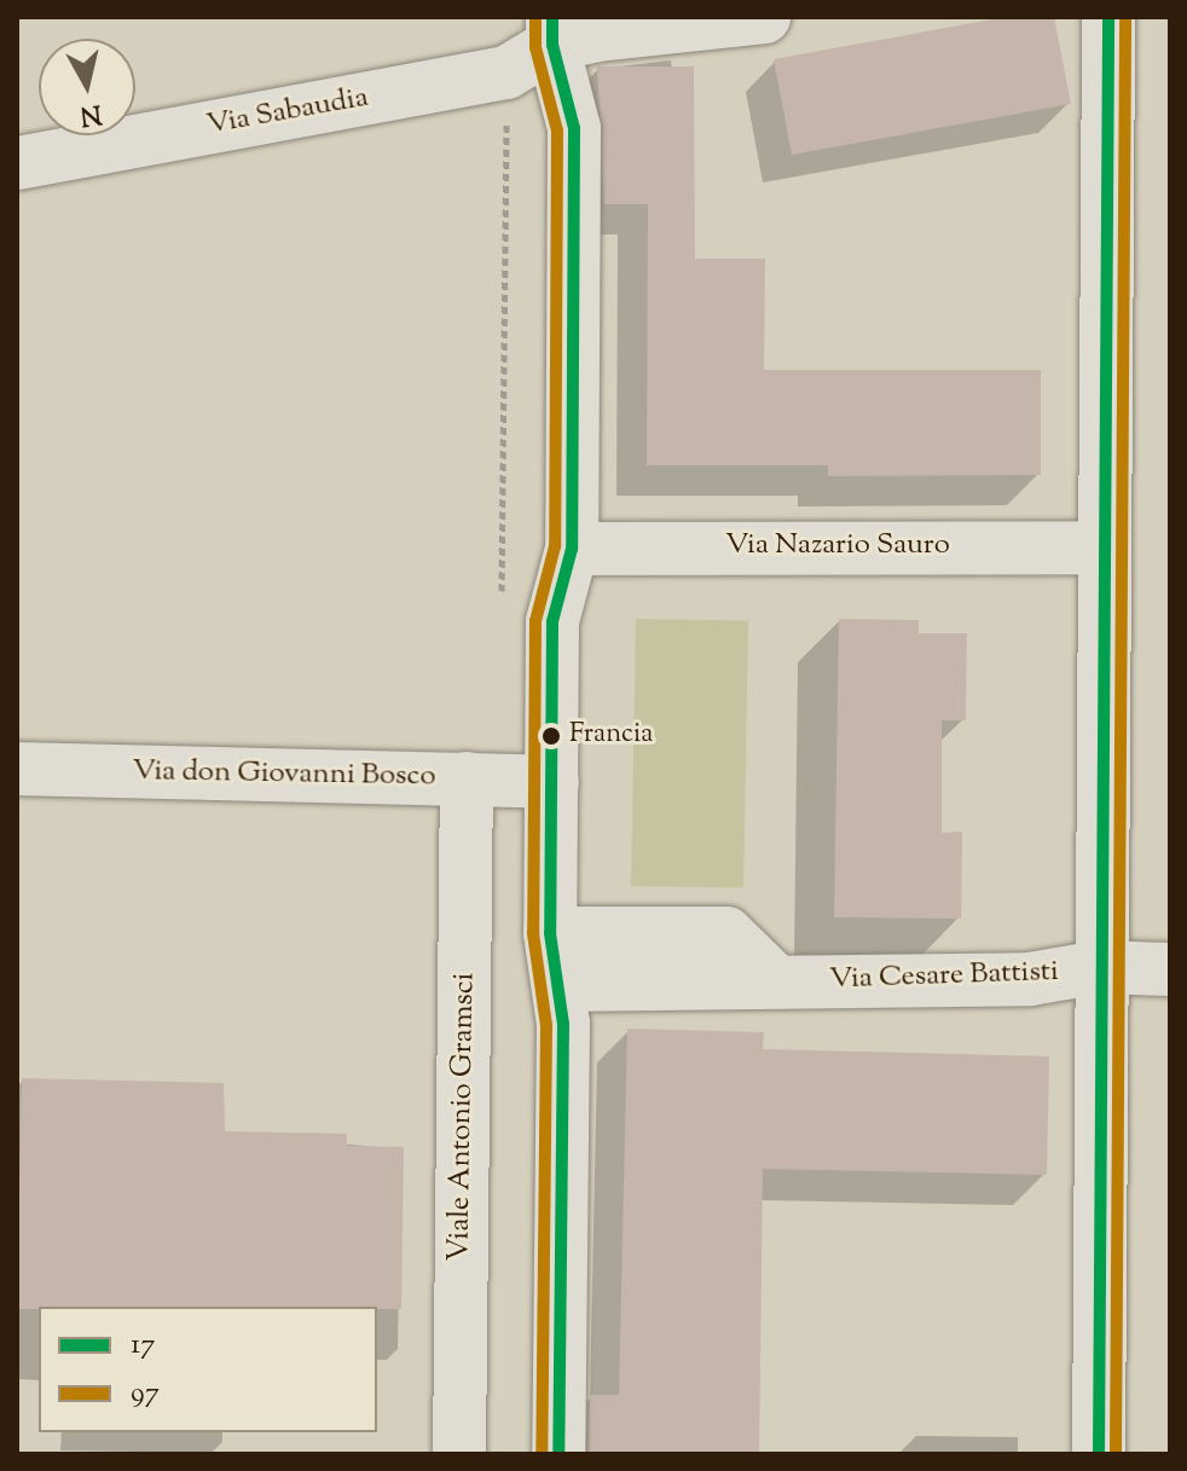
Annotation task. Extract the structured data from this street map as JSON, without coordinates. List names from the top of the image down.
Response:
{
  "streets": {
    "street": [
      "Via Sabaudia",
      "Via Nazario Sauro",
      "Via don Giovanni Bosco",
      "Via Cesare Battisti",
      "Viale Antonio Gramsci"
    ]
  },
  "crossings": [
    ["Via don Giovanni Bosco", "Viale Antonio Gramsci"]
  ],
  "places": ["Francia"],
  "lines": ["transit line 17", "transit line 97"],
  "legend": ["17", "97"],
  "north": "bottom"
}
